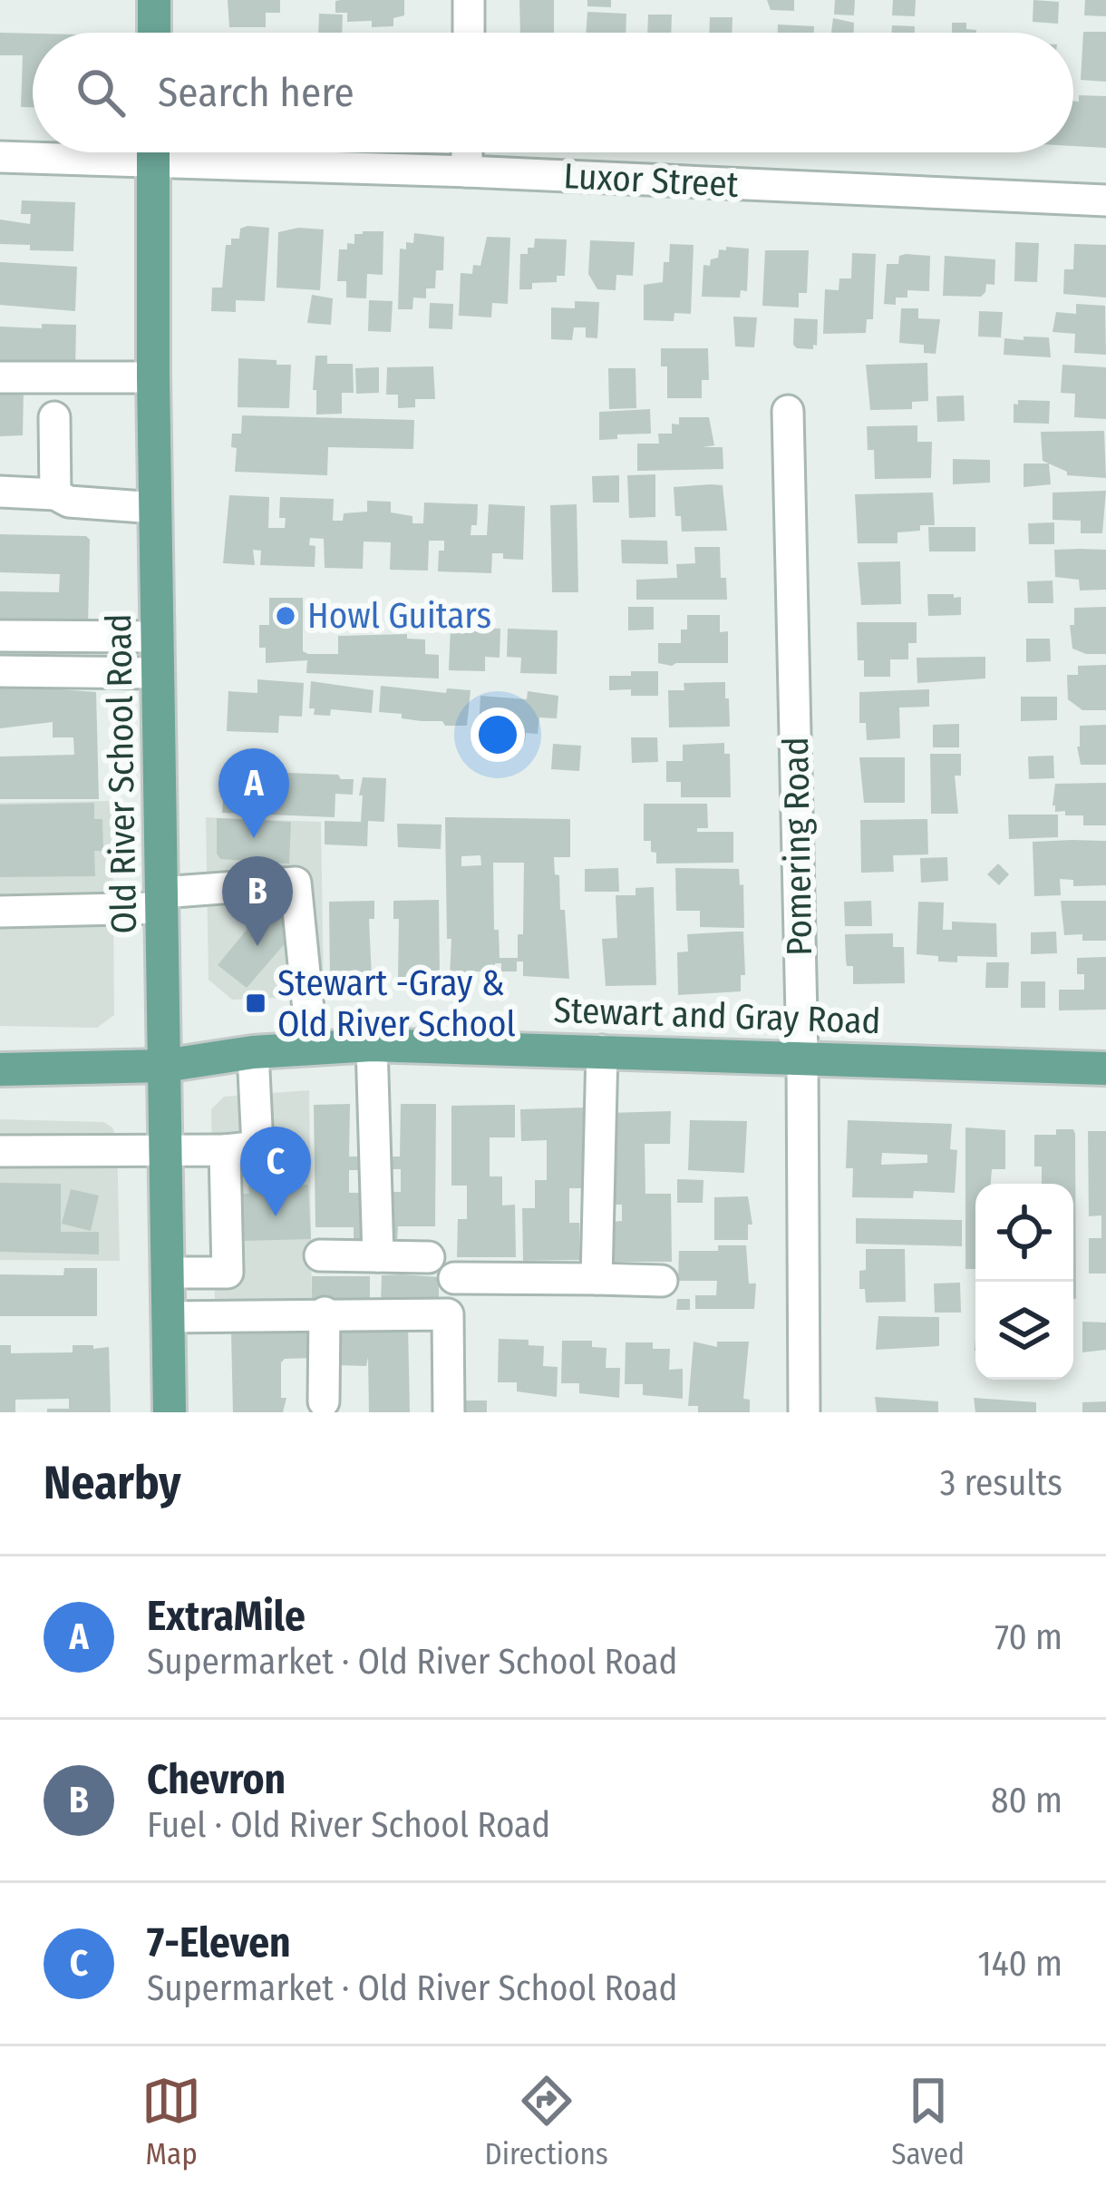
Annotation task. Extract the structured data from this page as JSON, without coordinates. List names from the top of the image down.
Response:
{
  "streets": {
    "main road": ["Old River School Road", "Stewart and Gray Road"],
    "street": ["Luxor Street", "Pomering Road"]
  },
  "crossings": [
    ["Old River School Road", "Stewart and Gray Road"],
    ["Pomering Road", "Stewart and Gray Road"]
  ],
  "places": {
    "other": ["Howl Guitars"],
    "transit": ["Stewart -Gray & Old River School"]
  },
  "page": {
    "search": "Search here",
    "pins": ["A", "B", "C"],
    "heading": ["Nearby", "3 results"],
    "list": [
      {
        "mark": "A",
        "name": "ExtraMile",
        "note": "Supermarket · Old River School Road",
        "value": "70 m"
      },
      {
        "mark": "B",
        "name": "Chevron",
        "note": "Fuel · Old River School Road",
        "value": "80 m"
      },
      {
        "mark": "C",
        "name": "7-Eleven",
        "note": "Supermarket · Old River School Road",
        "value": "140 m"
      }
    ],
    "nav": ["Map", "Directions", "Saved"]
  }
}
